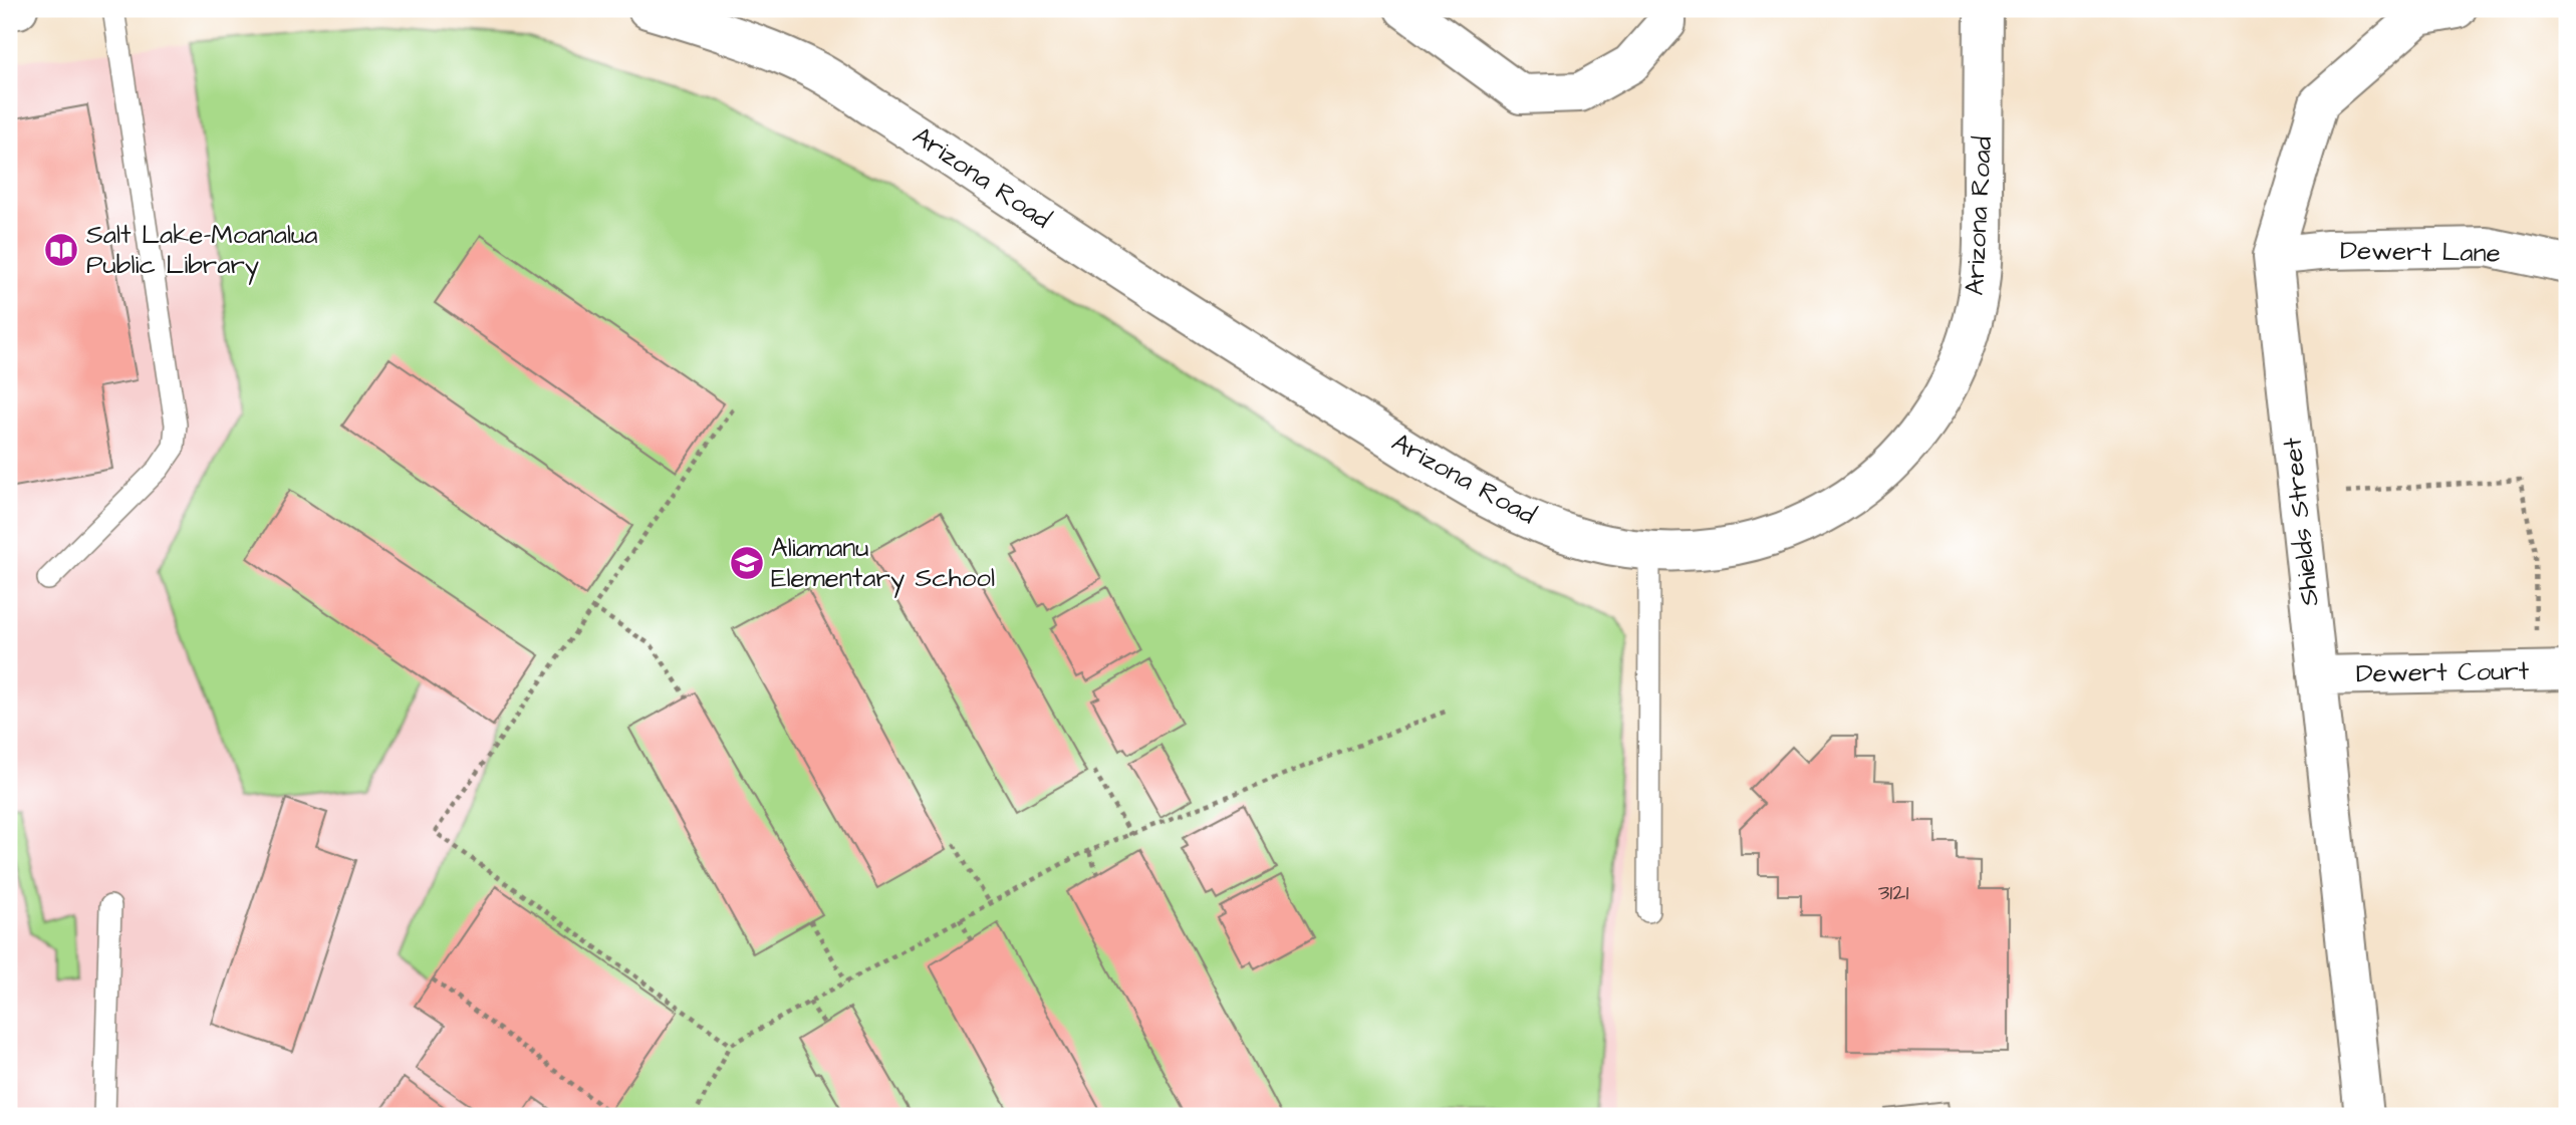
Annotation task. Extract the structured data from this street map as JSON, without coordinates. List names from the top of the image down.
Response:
{
  "streets": {
    "street": [
      "Arizona Road",
      "Dewert Lane",
      "Shields Street",
      "Dewert Court"
    ]
  },
  "crossings": [
    ["Dewert Lane", "Shields Street"],
    ["Shields Street", "Dewert Court"]
  ],
  "places": {
    "library": ["Salt Lake-Moanalua Public Library"],
    "school or university": ["Aliamanu Elementary School"]
  },
  "house_numbers": ["3121"]
}
